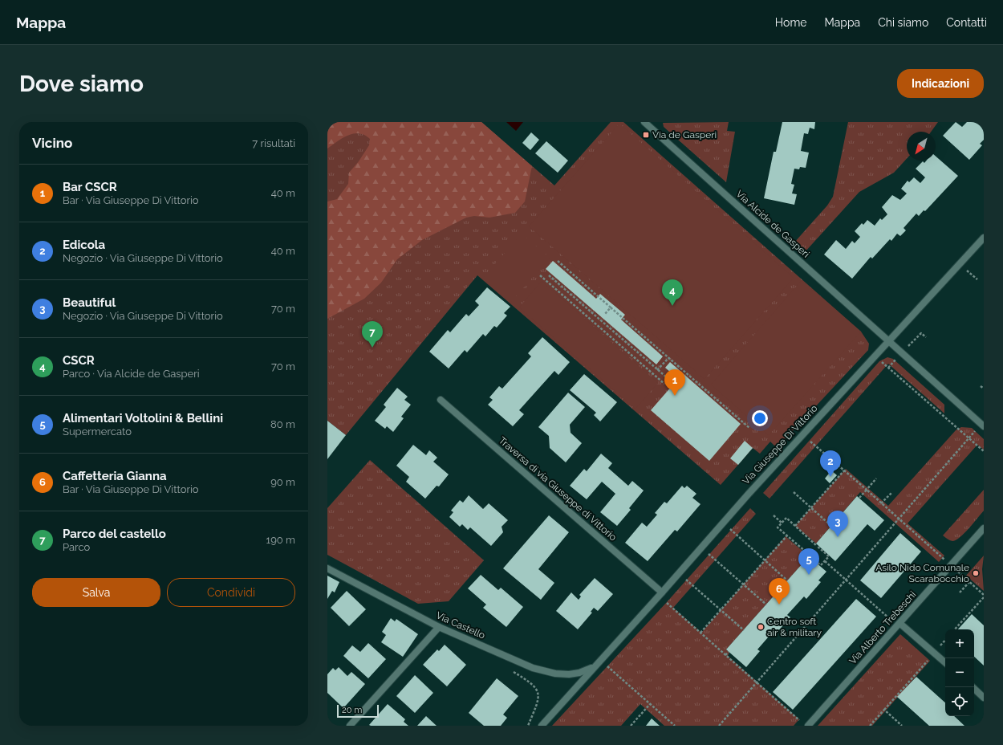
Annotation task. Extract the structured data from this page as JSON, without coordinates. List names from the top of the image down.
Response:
{
  "streets": {
    "street": [
      "Via Alcide de Gasperi",
      "Via Giuseppe Di Vittorio",
      "Traversa di via Giuseppe di Vittorio",
      "Via Castello",
      "Via Alberto Trebeschi"
    ]
  },
  "crossings": [
    ["Via Alcide de Gasperi", "Via Giuseppe Di Vittorio"],
    ["Via Giuseppe Di Vittorio", "Traversa di via Giuseppe di Vittorio"],
    ["Via Giuseppe Di Vittorio", "Via Castello"]
  ],
  "places": {
    "transit": ["Via de Gasperi"],
    "other": ["Asilo Nido Comunale Scarabocchio", "Centro soft air & military"]
  },
  "scale_bar": "20 m",
  "north": "bottom left",
  "page": {
    "header": "Mappa",
    "nav": [
      "Home",
      "Mappa",
      "Chi siamo",
      "Contatti"
    ],
    "buttons": [
      "Indicazioni",
      ["Salva", "Condividi"]
    ],
    "title": "Dove siamo",
    "heading": ["Vicino", "7 risultati"],
    "list": [
      {
        "mark": "1",
        "name": "Bar CSCR",
        "note": "Bar · Via Giuseppe Di Vittorio",
        "value": "40 m"
      },
      {
        "mark": "2",
        "name": "Edicola",
        "note": "Negozio · Via Giuseppe Di Vittorio",
        "value": "40 m"
      },
      {
        "mark": "3",
        "name": "Beautiful",
        "note": "Negozio · Via Giuseppe Di Vittorio",
        "value": "70 m"
      },
      {
        "mark": "4",
        "name": "CSCR",
        "note": "Parco · Via Alcide de Gasperi",
        "value": "70 m"
      },
      {
        "mark": "5",
        "name": "Alimentari Voltolini & Bellini",
        "note": "Supermercato",
        "value": "80 m"
      },
      {
        "mark": "6",
        "name": "Caffetteria Gianna",
        "note": "Bar · Via Giuseppe Di Vittorio",
        "value": "90 m"
      },
      {
        "mark": "7",
        "name": "Parco del castello",
        "note": "Parco",
        "value": "190 m"
      }
    ],
    "pins": [
      "4",
      "7",
      "1",
      "2",
      "3",
      "5",
      "6"
    ],
    "map_buttons": ["+", "−"],
    "scale": "20 m"
  }
}
